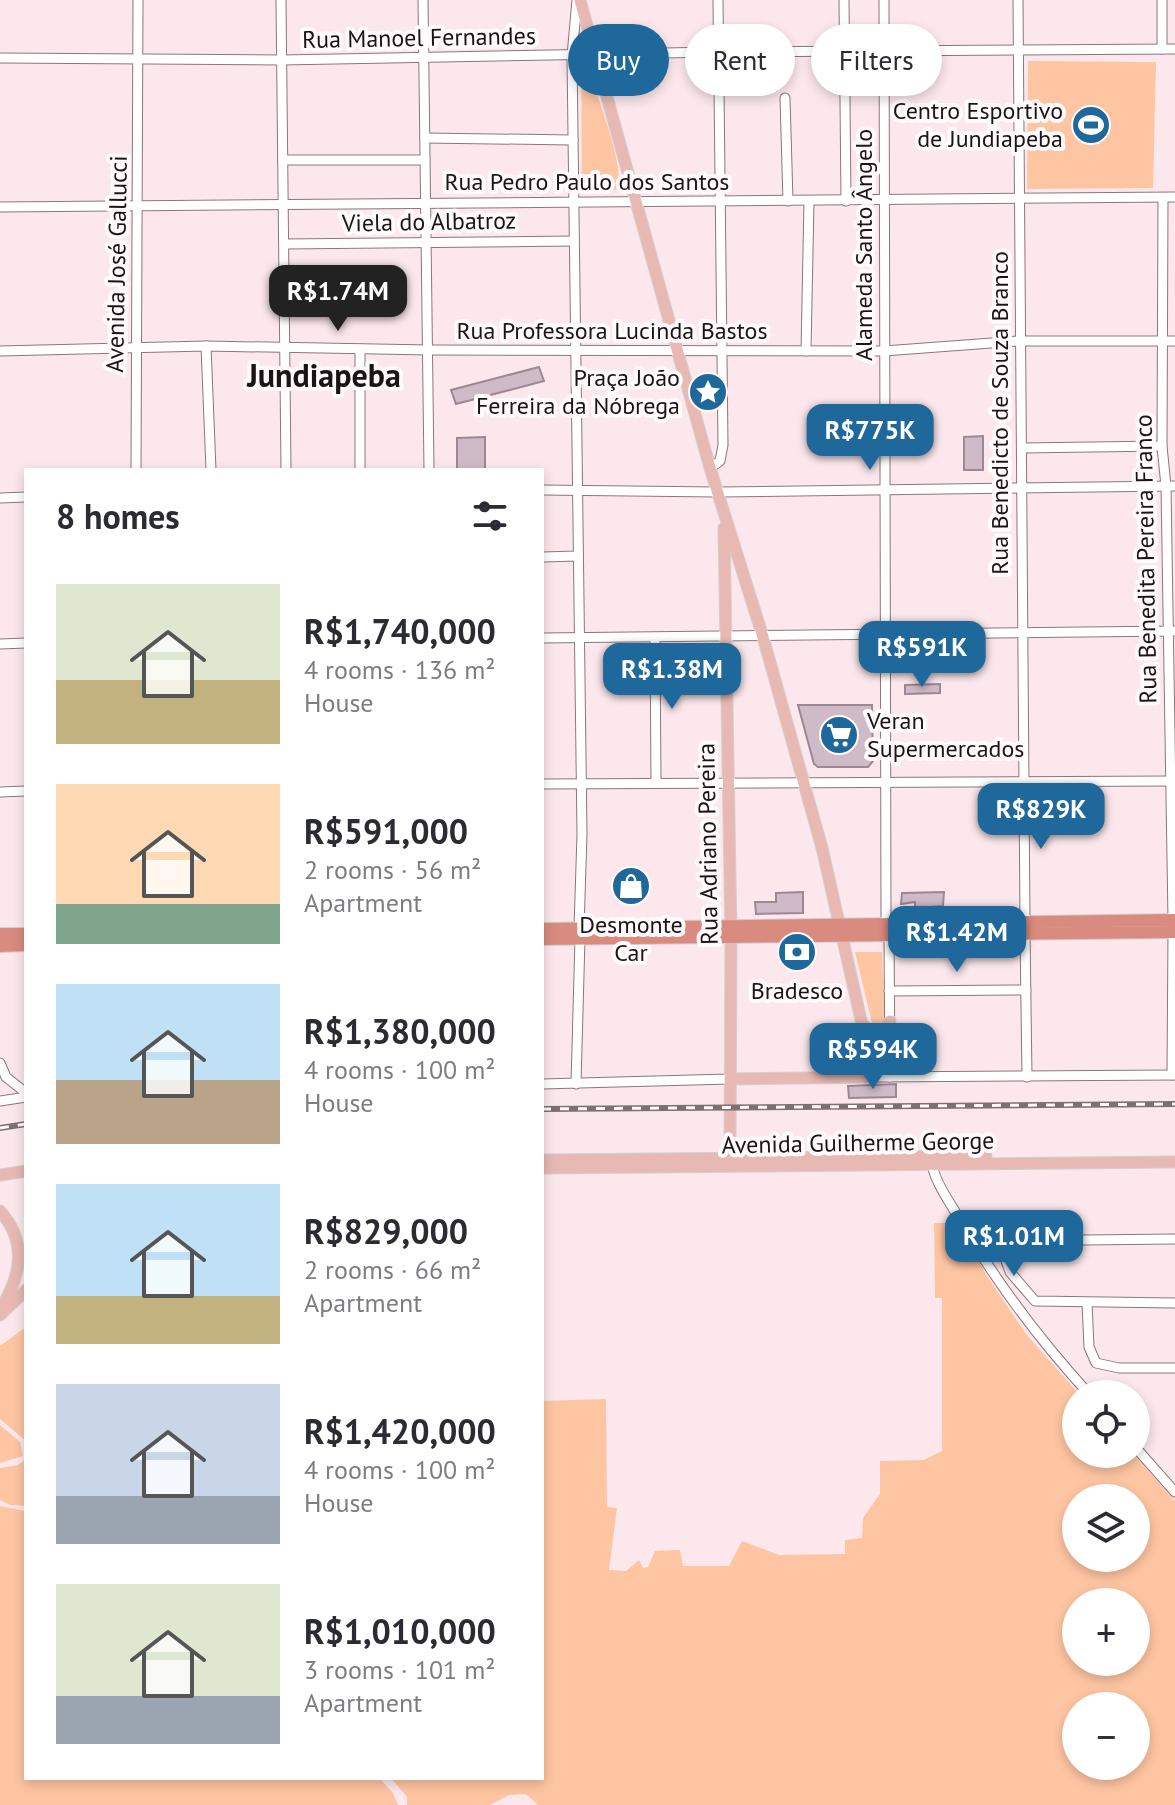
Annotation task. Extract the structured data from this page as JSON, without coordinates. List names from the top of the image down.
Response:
{
  "streets": {
    "main road": ["Rua Adriano Pereira", "Avenida Guilherme George"],
    "street": [
      "Rua Manoel Fernandes",
      "Rua Pedro Paulo dos Santos",
      "Viela do Albatroz",
      "Alameda Santo Ângelo",
      "Avenida José Gallucci",
      "Rua Professora Lucinda Bastos",
      "Rua Benedicto de Souza Branco",
      "Rua Benedita Pereira Franco"
    ]
  },
  "crossings": [
    ["Rua Manoel Fernandes", "Avenida José Gallucci"],
    ["Rua Manoel Fernandes", "Rua Benedicto de Souza Branco"],
    ["Rua Pedro Paulo dos Santos", "Alameda Santo Ângelo"],
    ["Rua Pedro Paulo dos Santos", "Avenida José Gallucci"],
    ["Rua Pedro Paulo dos Santos", "Rua Benedicto de Souza Branco"],
    ["Rua Pedro Paulo dos Santos", "Rua Benedita Pereira Franco"],
    ["Alameda Santo Ângelo", "Rua Professora Lucinda Bastos"],
    ["Avenida José Gallucci", "Rua Professora Lucinda Bastos"],
    ["Rua Professora Lucinda Bastos", "Rua Benedicto de Souza Branco"],
    ["Rua Professora Lucinda Bastos", "Rua Benedita Pereira Franco"],
    ["Rua Adriano Pereira", "Avenida Guilherme George"]
  ],
  "districts": ["Jundiapeba"],
  "places": {
    "sports": ["Centro Esportivo de Jundiapeba"],
    "place": ["Praça João Ferreira da Nóbrega"],
    "supermarket": ["Veran Supermercados"],
    "shop": ["Desmonte Car"],
    "bank": ["Bradesco"]
  },
  "page": {
    "chip": ["Buy", "Rent", "Filters"],
    "price": [
      "R$1.74M",
      "R$775K",
      "R$591K",
      "R$1.38M",
      "R$829K",
      "R$1.42M",
      "R$594K",
      "R$1.01M"
    ],
    "heading": "8 homes",
    "list": [
      {
        "name": "R$1,740,000",
        "note": "4 rooms · 136 m² · House"
      },
      {
        "name": "R$591,000",
        "note": "2 rooms · 56 m² · Apartment"
      },
      {
        "name": "R$1,380,000",
        "note": "4 rooms · 100 m² · House"
      },
      {
        "name": "R$829,000",
        "note": "2 rooms · 66 m² · Apartment"
      },
      {
        "name": "R$1,420,000",
        "note": "4 rooms · 100 m² · House"
      },
      {
        "name": "R$1,010,000",
        "note": "3 rooms · 101 m² · Apartment"
      }
    ],
    "map_buttons": ["+", "−"]
  }
}
